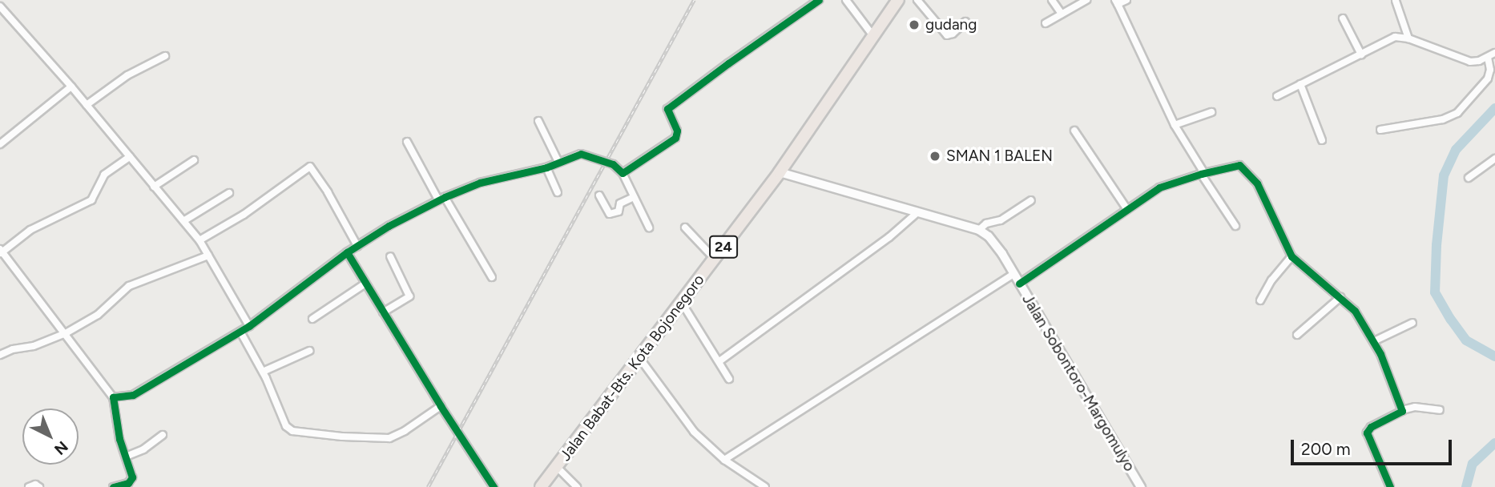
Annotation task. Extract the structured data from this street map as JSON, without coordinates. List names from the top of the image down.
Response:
{
  "streets": {
    "highway": ["24", "Jalan Babat-Bts. Kota Bojonegoro"],
    "street": ["Jalan Sobontoro-Margomulyo"]
  },
  "places": ["gudang", "SMAN 1 BALEN"],
  "scale_bar": "200 m",
  "north": "bottom right"
}
